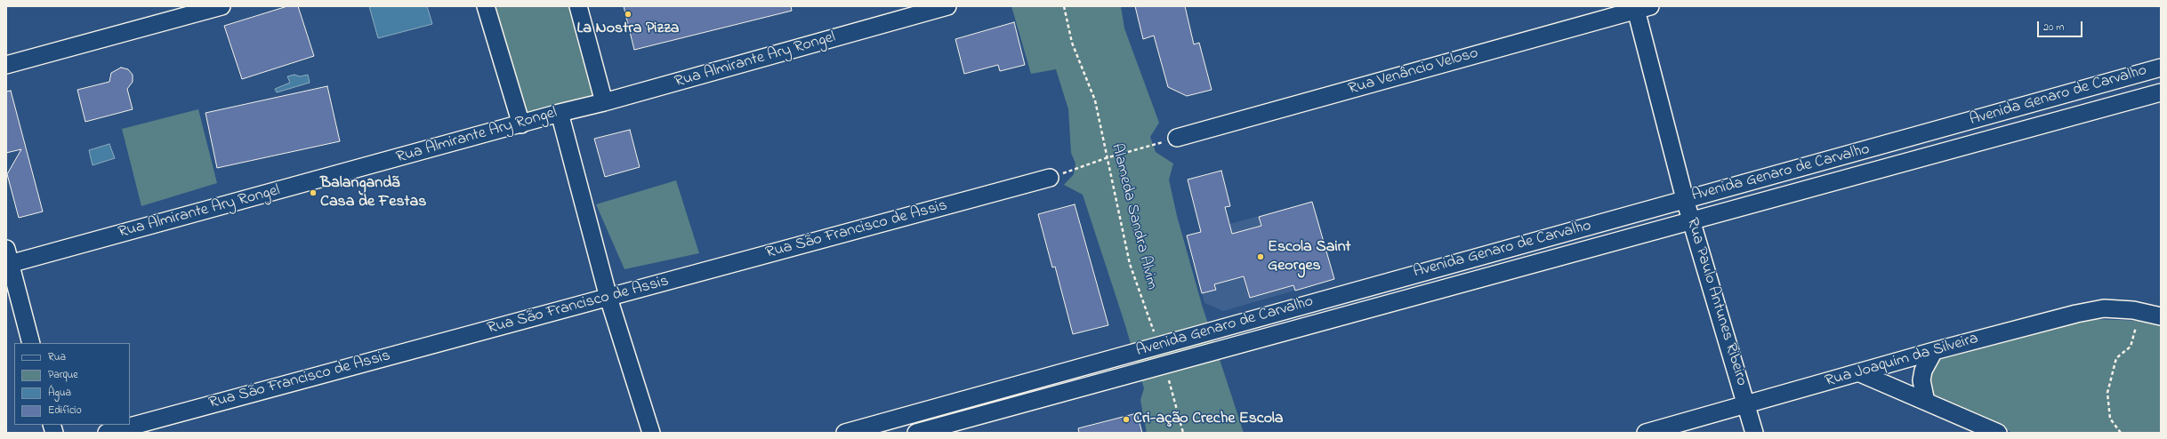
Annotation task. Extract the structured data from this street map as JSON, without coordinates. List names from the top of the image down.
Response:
{
  "streets": {
    "street": [
      "Rua Almirante Ary Rongel",
      "Rua Venâncio Veloso",
      "Avenida Genaro de Carvalho",
      "Rua São Francisco de Assis",
      "Rua Paulo Antunes Ribeiro",
      "Rua Joaquim da Silveira"
    ],
    "path": ["Alameda Sandra Alvim"]
  },
  "crossings": [
    ["Rua Venâncio Veloso", "Rua Paulo Antunes Ribeiro"],
    ["Avenida Genaro de Carvalho", "Alameda Sandra Alvim"],
    ["Avenida Genaro de Carvalho", "Rua Paulo Antunes Ribeiro"],
    ["Rua Paulo Antunes Ribeiro", "Rua Joaquim da Silveira"]
  ],
  "places": [
    "La Nostra Pizza",
    "Balangandã Casa de Festas",
    "Escola Saint Georges",
    "Cri-ação Creche Escola"
  ],
  "legend": [
    "Rua",
    "Parque",
    "Água",
    "Edifício"
  ],
  "scale_bar": "20 m"
}
